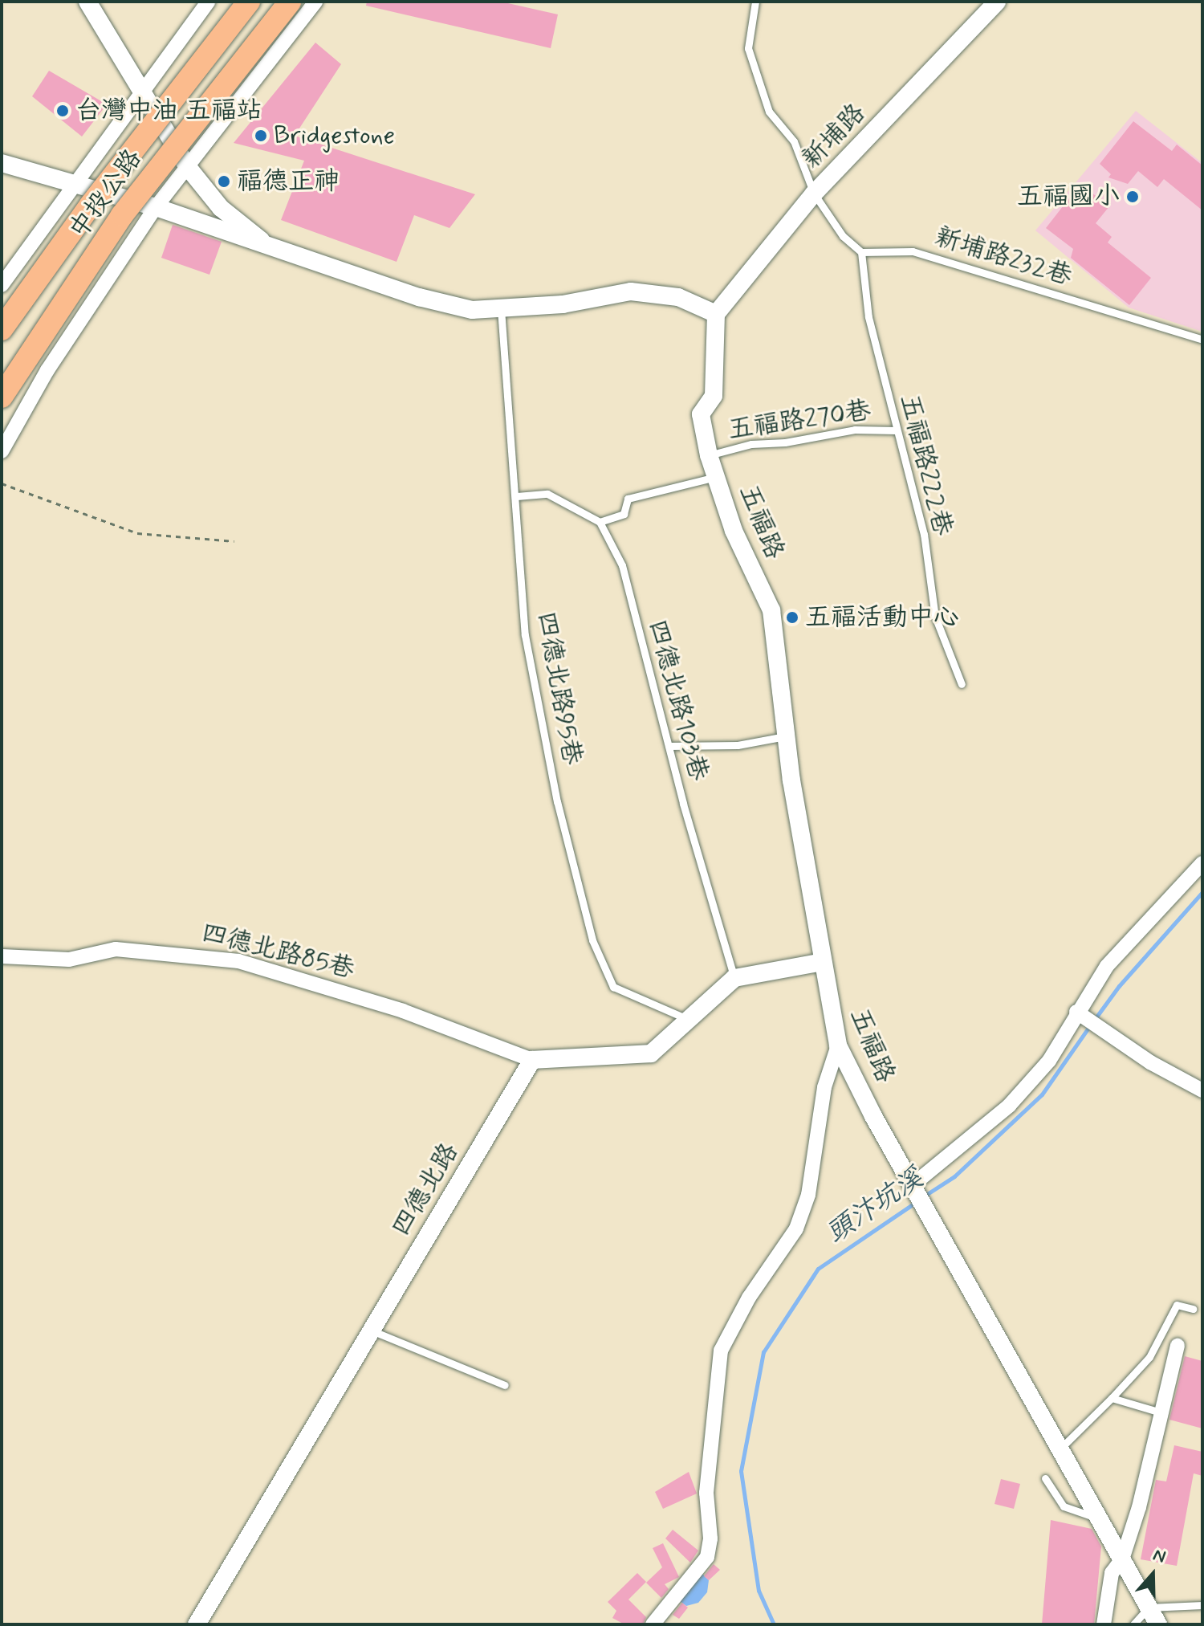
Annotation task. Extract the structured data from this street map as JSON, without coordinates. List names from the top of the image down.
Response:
{
  "streets": {
    "main road": ["中投公路"],
    "street": [
      "新埔路",
      "五福路",
      "四德北路85巷",
      "四德北路"
    ],
    "lane": [
      "新埔路232巷",
      "五福路270巷",
      "五福路222巷",
      "四德北路95巷",
      "四德北路103巷"
    ]
  },
  "crossings": [
    ["新埔路", "五福路"],
    ["新埔路232巷", "五福路222巷"],
    ["五福路270巷", "五福路222巷"],
    ["五福路270巷", "五福路"],
    ["四德北路85巷", "四德北路"]
  ],
  "water": ["頭汴坑溪"],
  "places": [
    "台灣中油 五福站",
    "Bridgestone",
    "福德正神",
    "五福國小",
    "五福活動中心"
  ],
  "north": "top"
}
